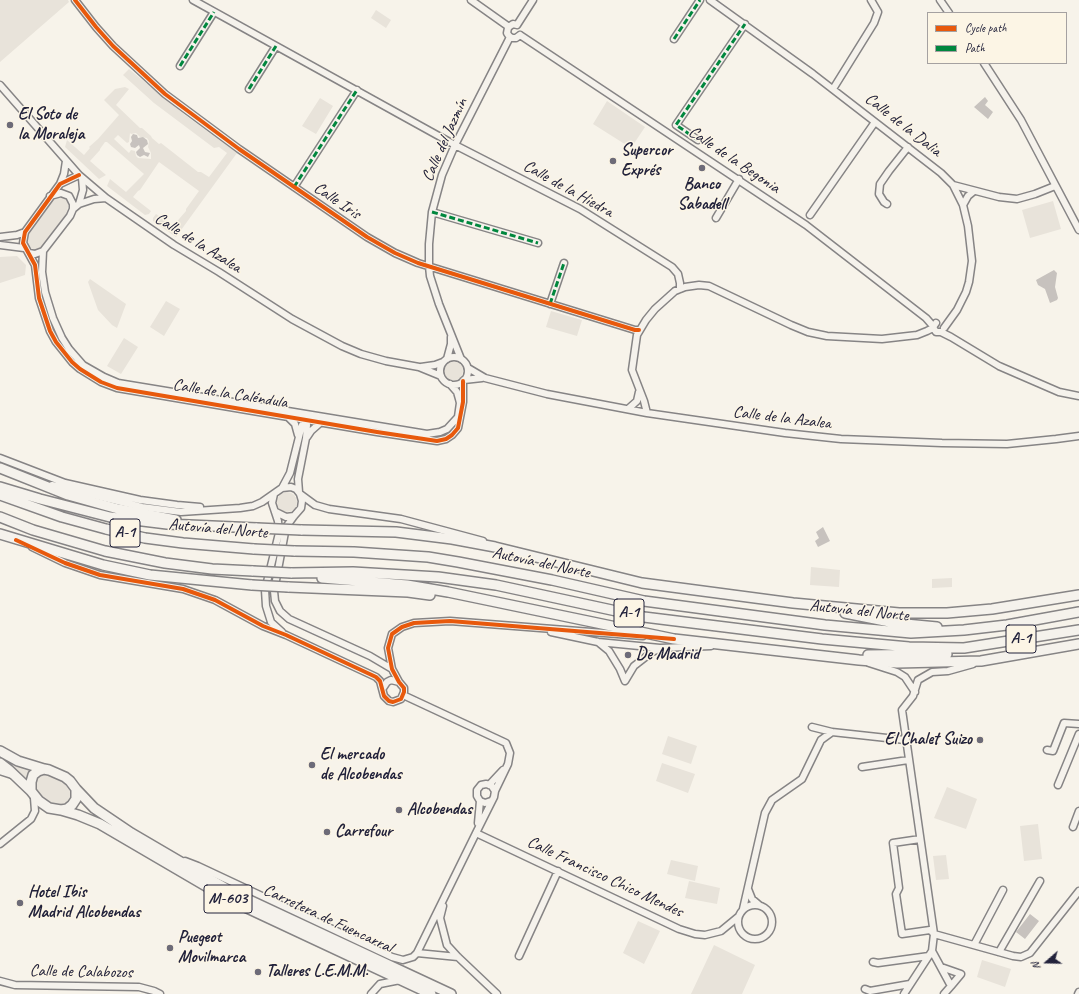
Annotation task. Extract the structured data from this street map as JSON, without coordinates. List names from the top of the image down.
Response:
{
  "streets": {
    "highway": [
      "Autovía del Norte",
      "A-1",
      "M-603",
      "Carretera de Fuencarral"
    ],
    "street": [
      "Calle de la Dalia",
      "Calle del Jazmín",
      "Calle de la Begonia",
      "Calle de la Hiedra",
      "Calle Iris",
      "Calle de la Azalea",
      "Calle de la Caléndula",
      "Calle Francisco Chico Mendes",
      "Calle de Calabozos"
    ]
  },
  "crossings": [
    ["Calle del Jazmín", "Calle de la Begonia"],
    ["Calle del Jazmín", "Calle de la Hiedra"],
    ["Calle del Jazmín", "Calle Iris"],
    ["Calle del Jazmín", "Calle de la Azalea"],
    ["Calle del Jazmín", "Calle de la Caléndula"],
    ["Calle de la Azalea", "Calle de la Caléndula"],
    ["M-603", "Carretera de Fuencarral"]
  ],
  "places": [
    "El Soto de la Moraleja",
    "Supercor Exprés",
    "Banco Sabadell",
    "De Madrid",
    "El Chalet Suizo",
    "El mercado de Alcobendas",
    "Alcobendas",
    "Carrefour",
    "Hotel Ibis Madrid Alcobendas",
    "Puegeot Movilmarca",
    "Talleres L.E.M.M."
  ],
  "legend": ["Cycle path", "Path"],
  "north": "left"
}
